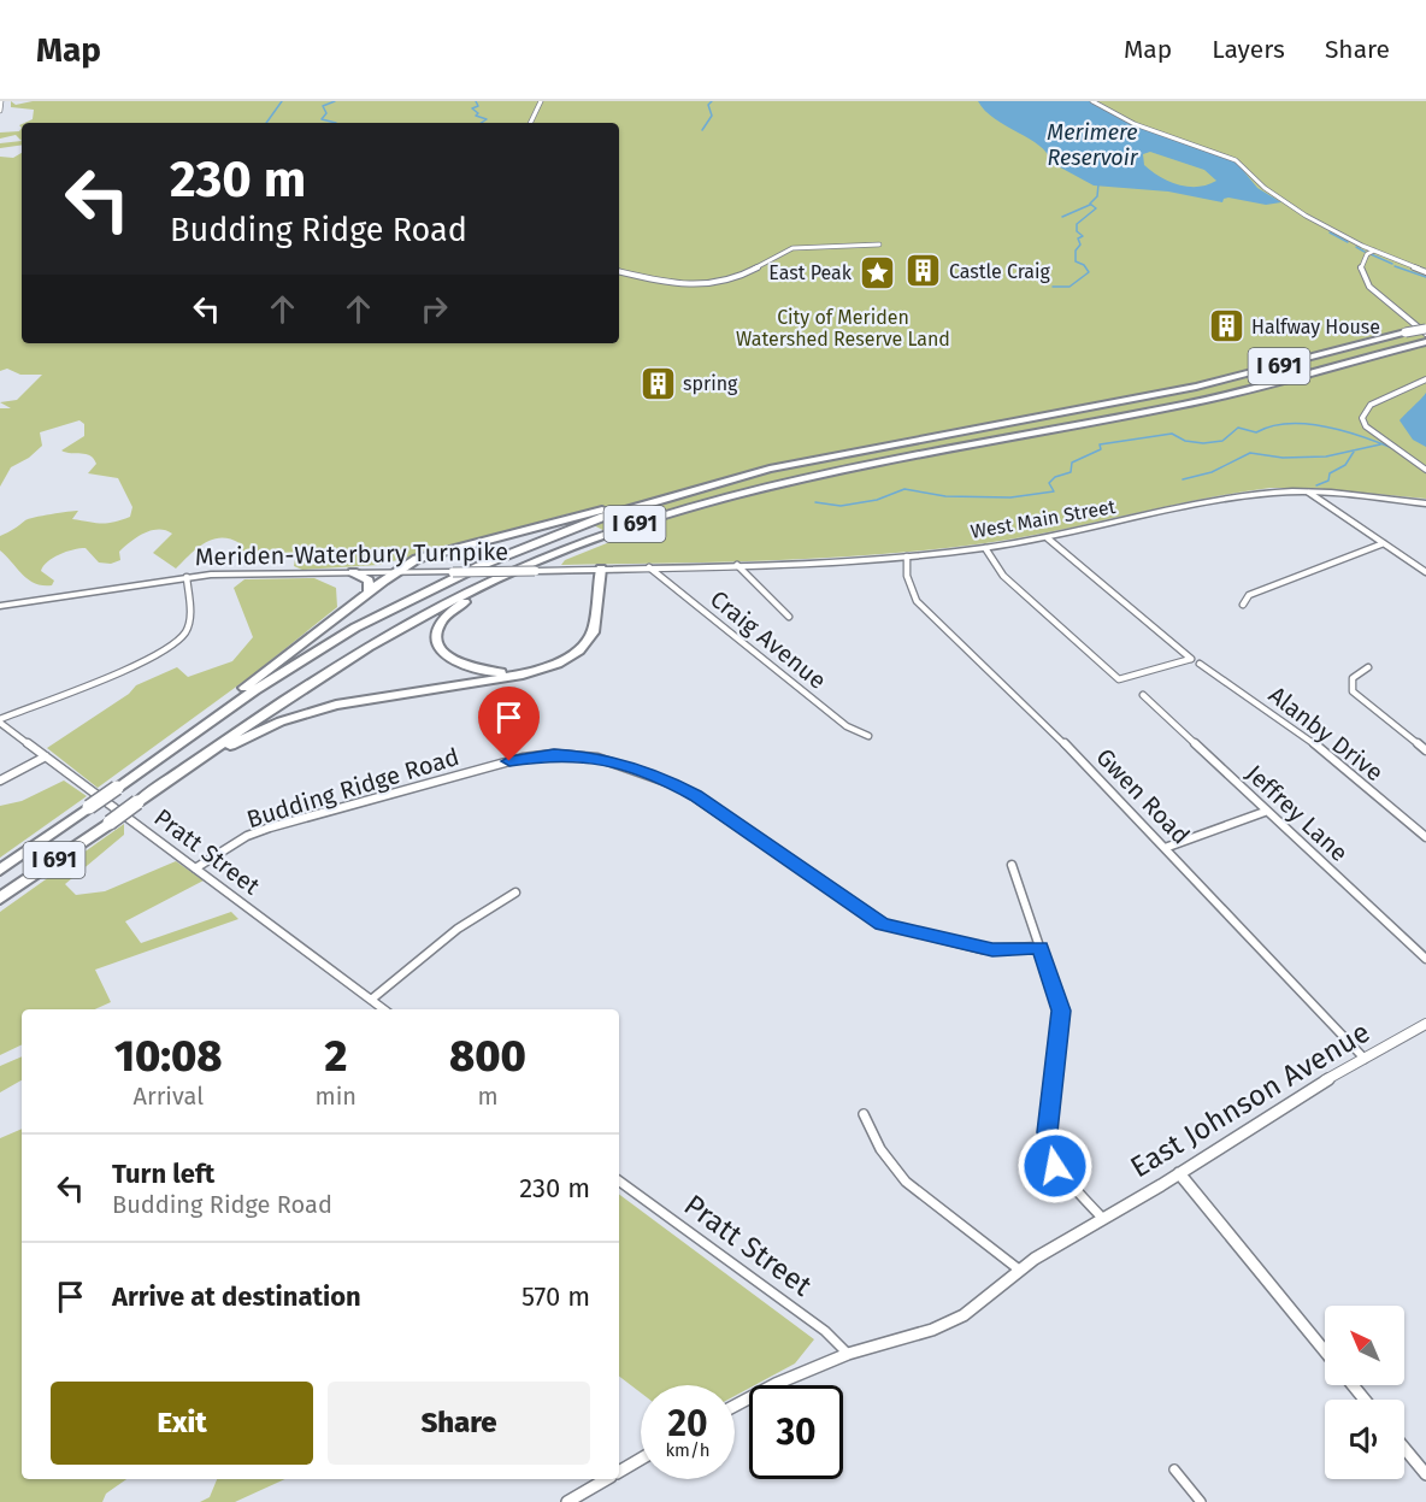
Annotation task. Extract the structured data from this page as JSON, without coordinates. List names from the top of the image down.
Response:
{
  "streets": {
    "highway": ["I 691"],
    "main road": ["West Main Street", "Meriden-Waterbury Turnpike"],
    "street": [
      "Craig Avenue",
      "Alanby Drive",
      "Budding Ridge Road",
      "Gwen Road",
      "Jeffrey Lane",
      "Pratt Street",
      "East Johnson Avenue"
    ]
  },
  "crossings": [
    ["West Main Street", "Meriden-Waterbury Turnpike"],
    ["West Main Street", "Gwen Road"],
    ["Meriden-Waterbury Turnpike", "Craig Avenue"],
    ["Budding Ridge Road", "Pratt Street"],
    ["Gwen Road", "East Johnson Avenue"],
    ["Pratt Street", "East Johnson Avenue"]
  ],
  "water": ["Merimere Reservoir"],
  "parks": ["City of Meriden Watershed Reserve Land"],
  "places": {
    "building": ["Castle Craig", "Halfway House", "spring"],
    "place": ["East Peak"]
  },
  "north": "top left",
  "page": {
    "header": "Map",
    "nav": ["Map", "Layers", "Share"],
    "turn": ["230 m", "Budding Ridge Road"],
    "eta": [
      "10:08",
      "Arrival",
      "2",
      "min",
      "800",
      "m"
    ],
    "list": [
      {
        "name": "Turn left",
        "note": "Budding Ridge Road",
        "value": "230 m"
      },
      {
        "name": "Arrive at destination",
        "value": "570 m"
      }
    ],
    "buttons": ["Exit", "Share"],
    "speed": "20 km/h",
    "limit": "30"
  }
}
